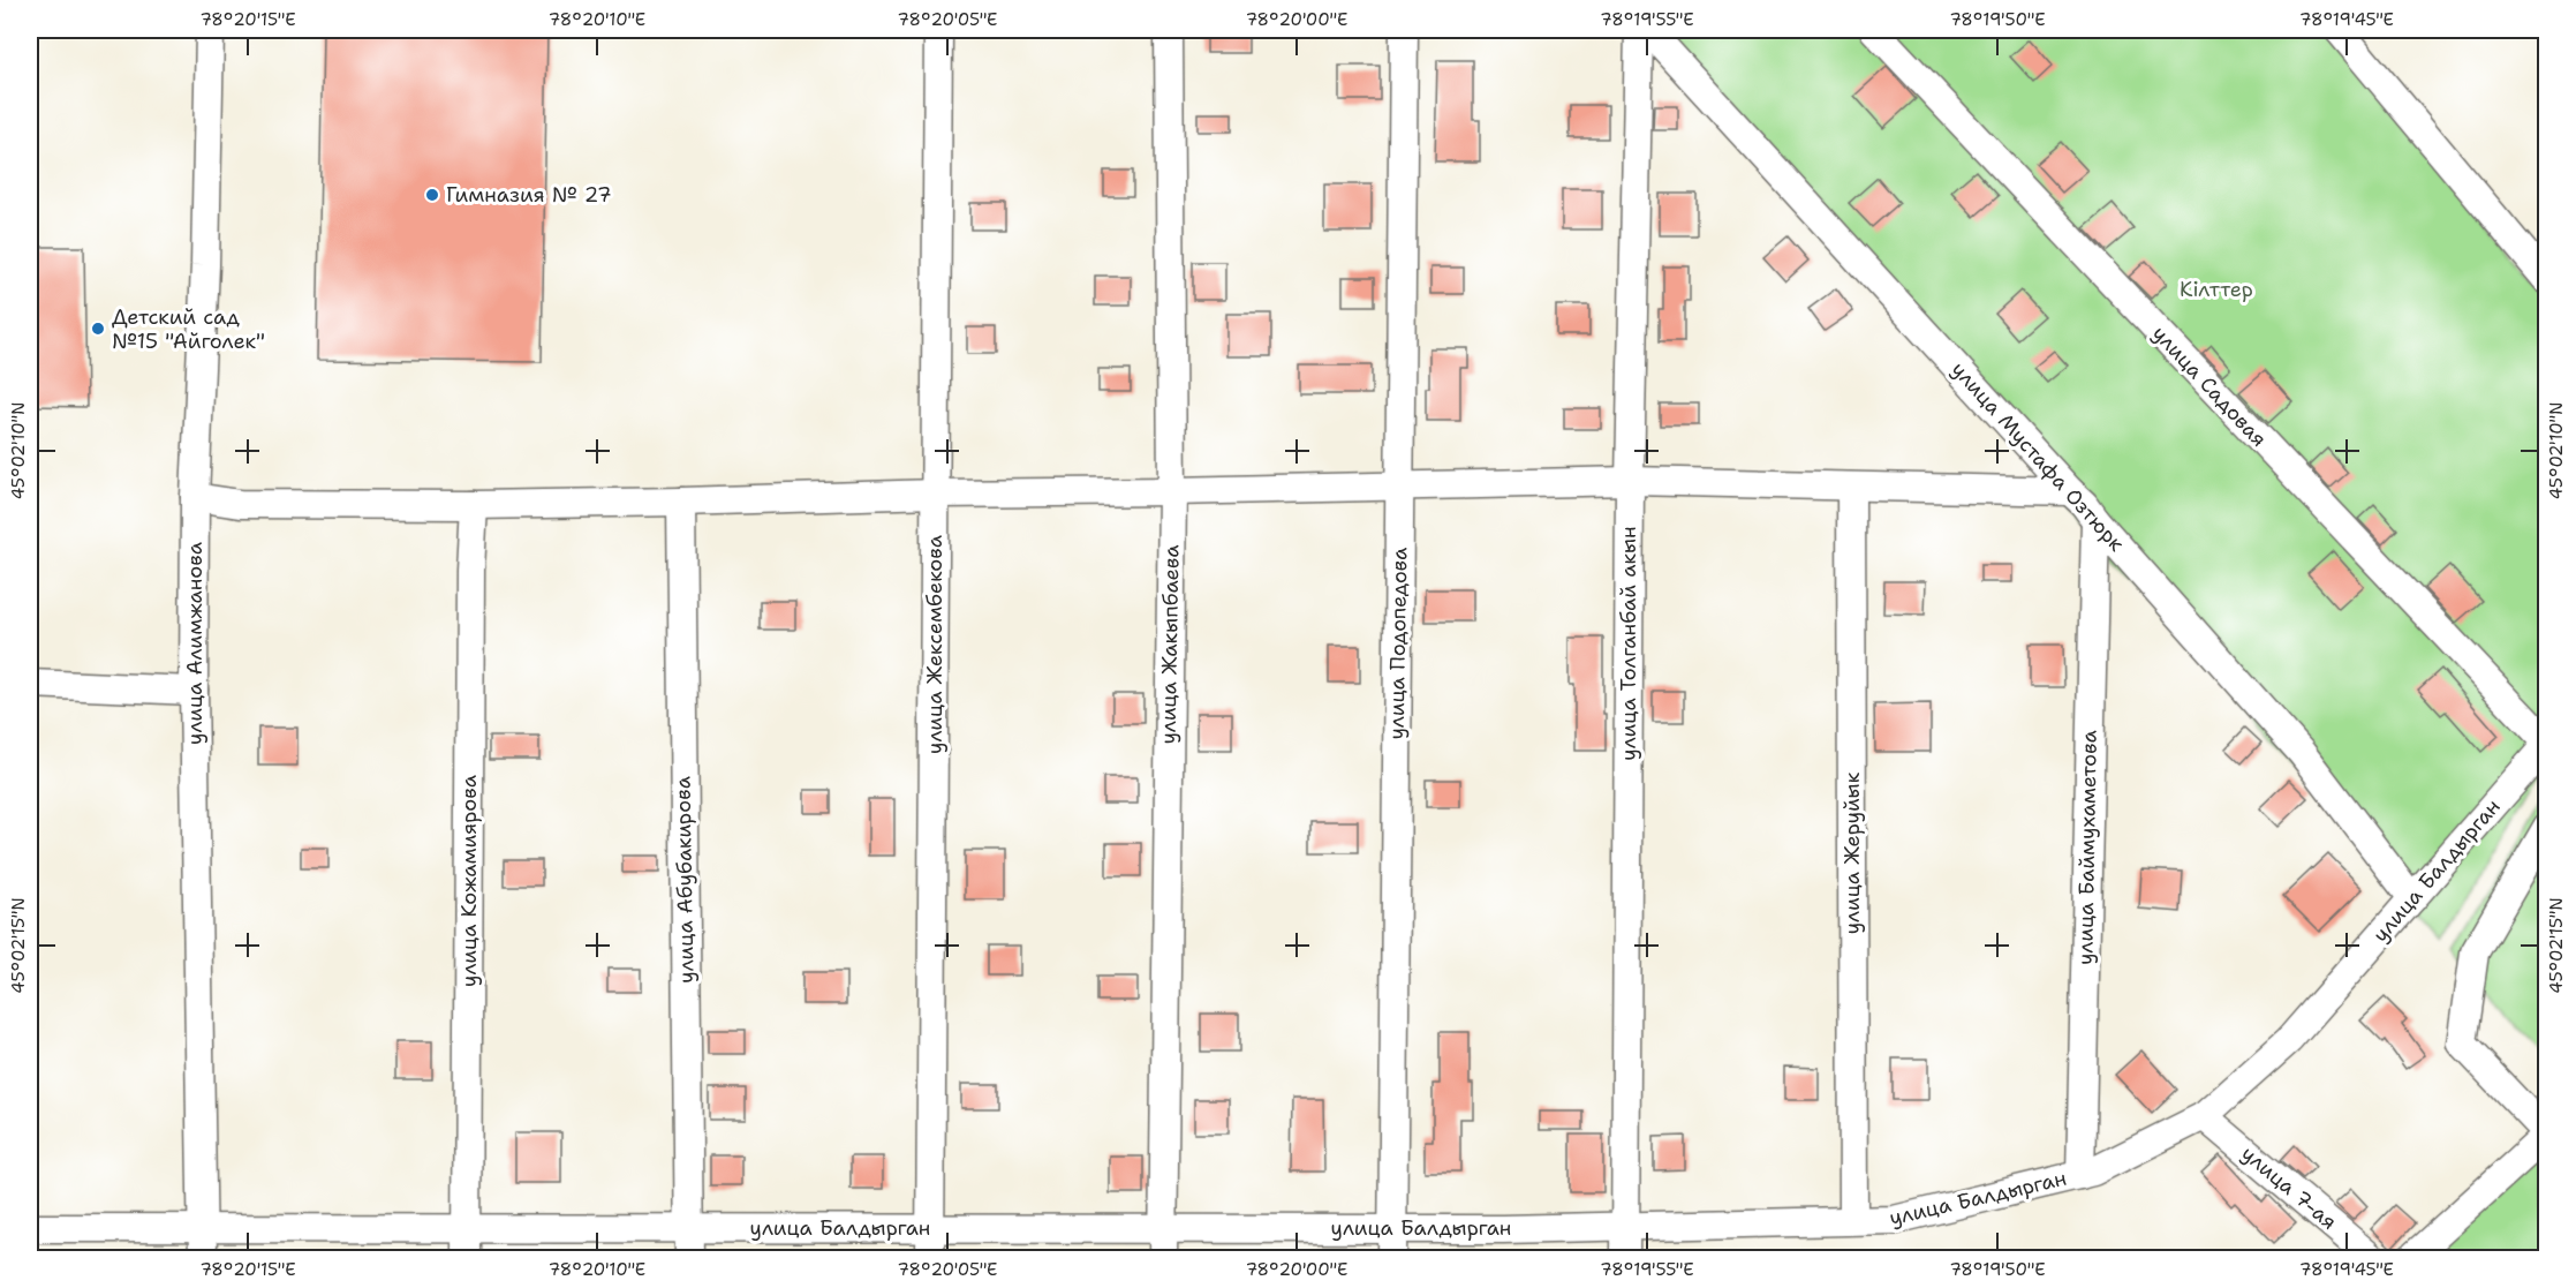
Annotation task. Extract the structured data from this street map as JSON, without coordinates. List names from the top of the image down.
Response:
{
  "streets": {
    "street": [
      "улица Садовая",
      "улица Мустафа Озтюрк",
      "улица Алимжанова",
      "улица Подопедова",
      "улица Толганбай акын",
      "улица Жексембекова",
      "улица Жакыпбаева",
      "улица Баймухаметова",
      "улица Жеруйык",
      "улица Балдырган",
      "улица Абубакирова",
      "улица Кожамиярова",
      "улица 7-ая"
    ]
  },
  "crossings": [
    ["улица Садовая", "улица Балдырган"],
    ["улица Мустафа Озтюрк", "улица Баймухаметова"],
    ["улица Мустафа Озтюрк", "улица Балдырган"],
    ["улица Алимжанова", "улица Балдырган"],
    ["улица Подопедова", "улица Балдырган"],
    ["улица Толганбай акын", "улица Балдырган"],
    ["улица Жексембекова", "улица Балдырган"],
    ["улица Жакыпбаева", "улица Балдырган"],
    ["улица Баймухаметова", "улица Балдырган"],
    ["улица Жеруйык", "улица Балдырган"],
    ["улица Балдырган", "улица Абубакирова"],
    ["улица Балдырган", "улица Кожамиярова"],
    ["улица Балдырган", "улица 7-ая"]
  ],
  "parks": ["Кілттер"],
  "places": ["Гимназия № 27", "Детский сад №15 \"Айголек\""],
  "coordinates": [
    "78°20'15\"E",
    "78°20'10\"E",
    "78°20'05\"E",
    "78°20'00\"E",
    "78°19'55\"E",
    "78°19'50\"E",
    "78°19'45\"E",
    "45°02'10\"N",
    "45°02'15\"N"
  ]
}
